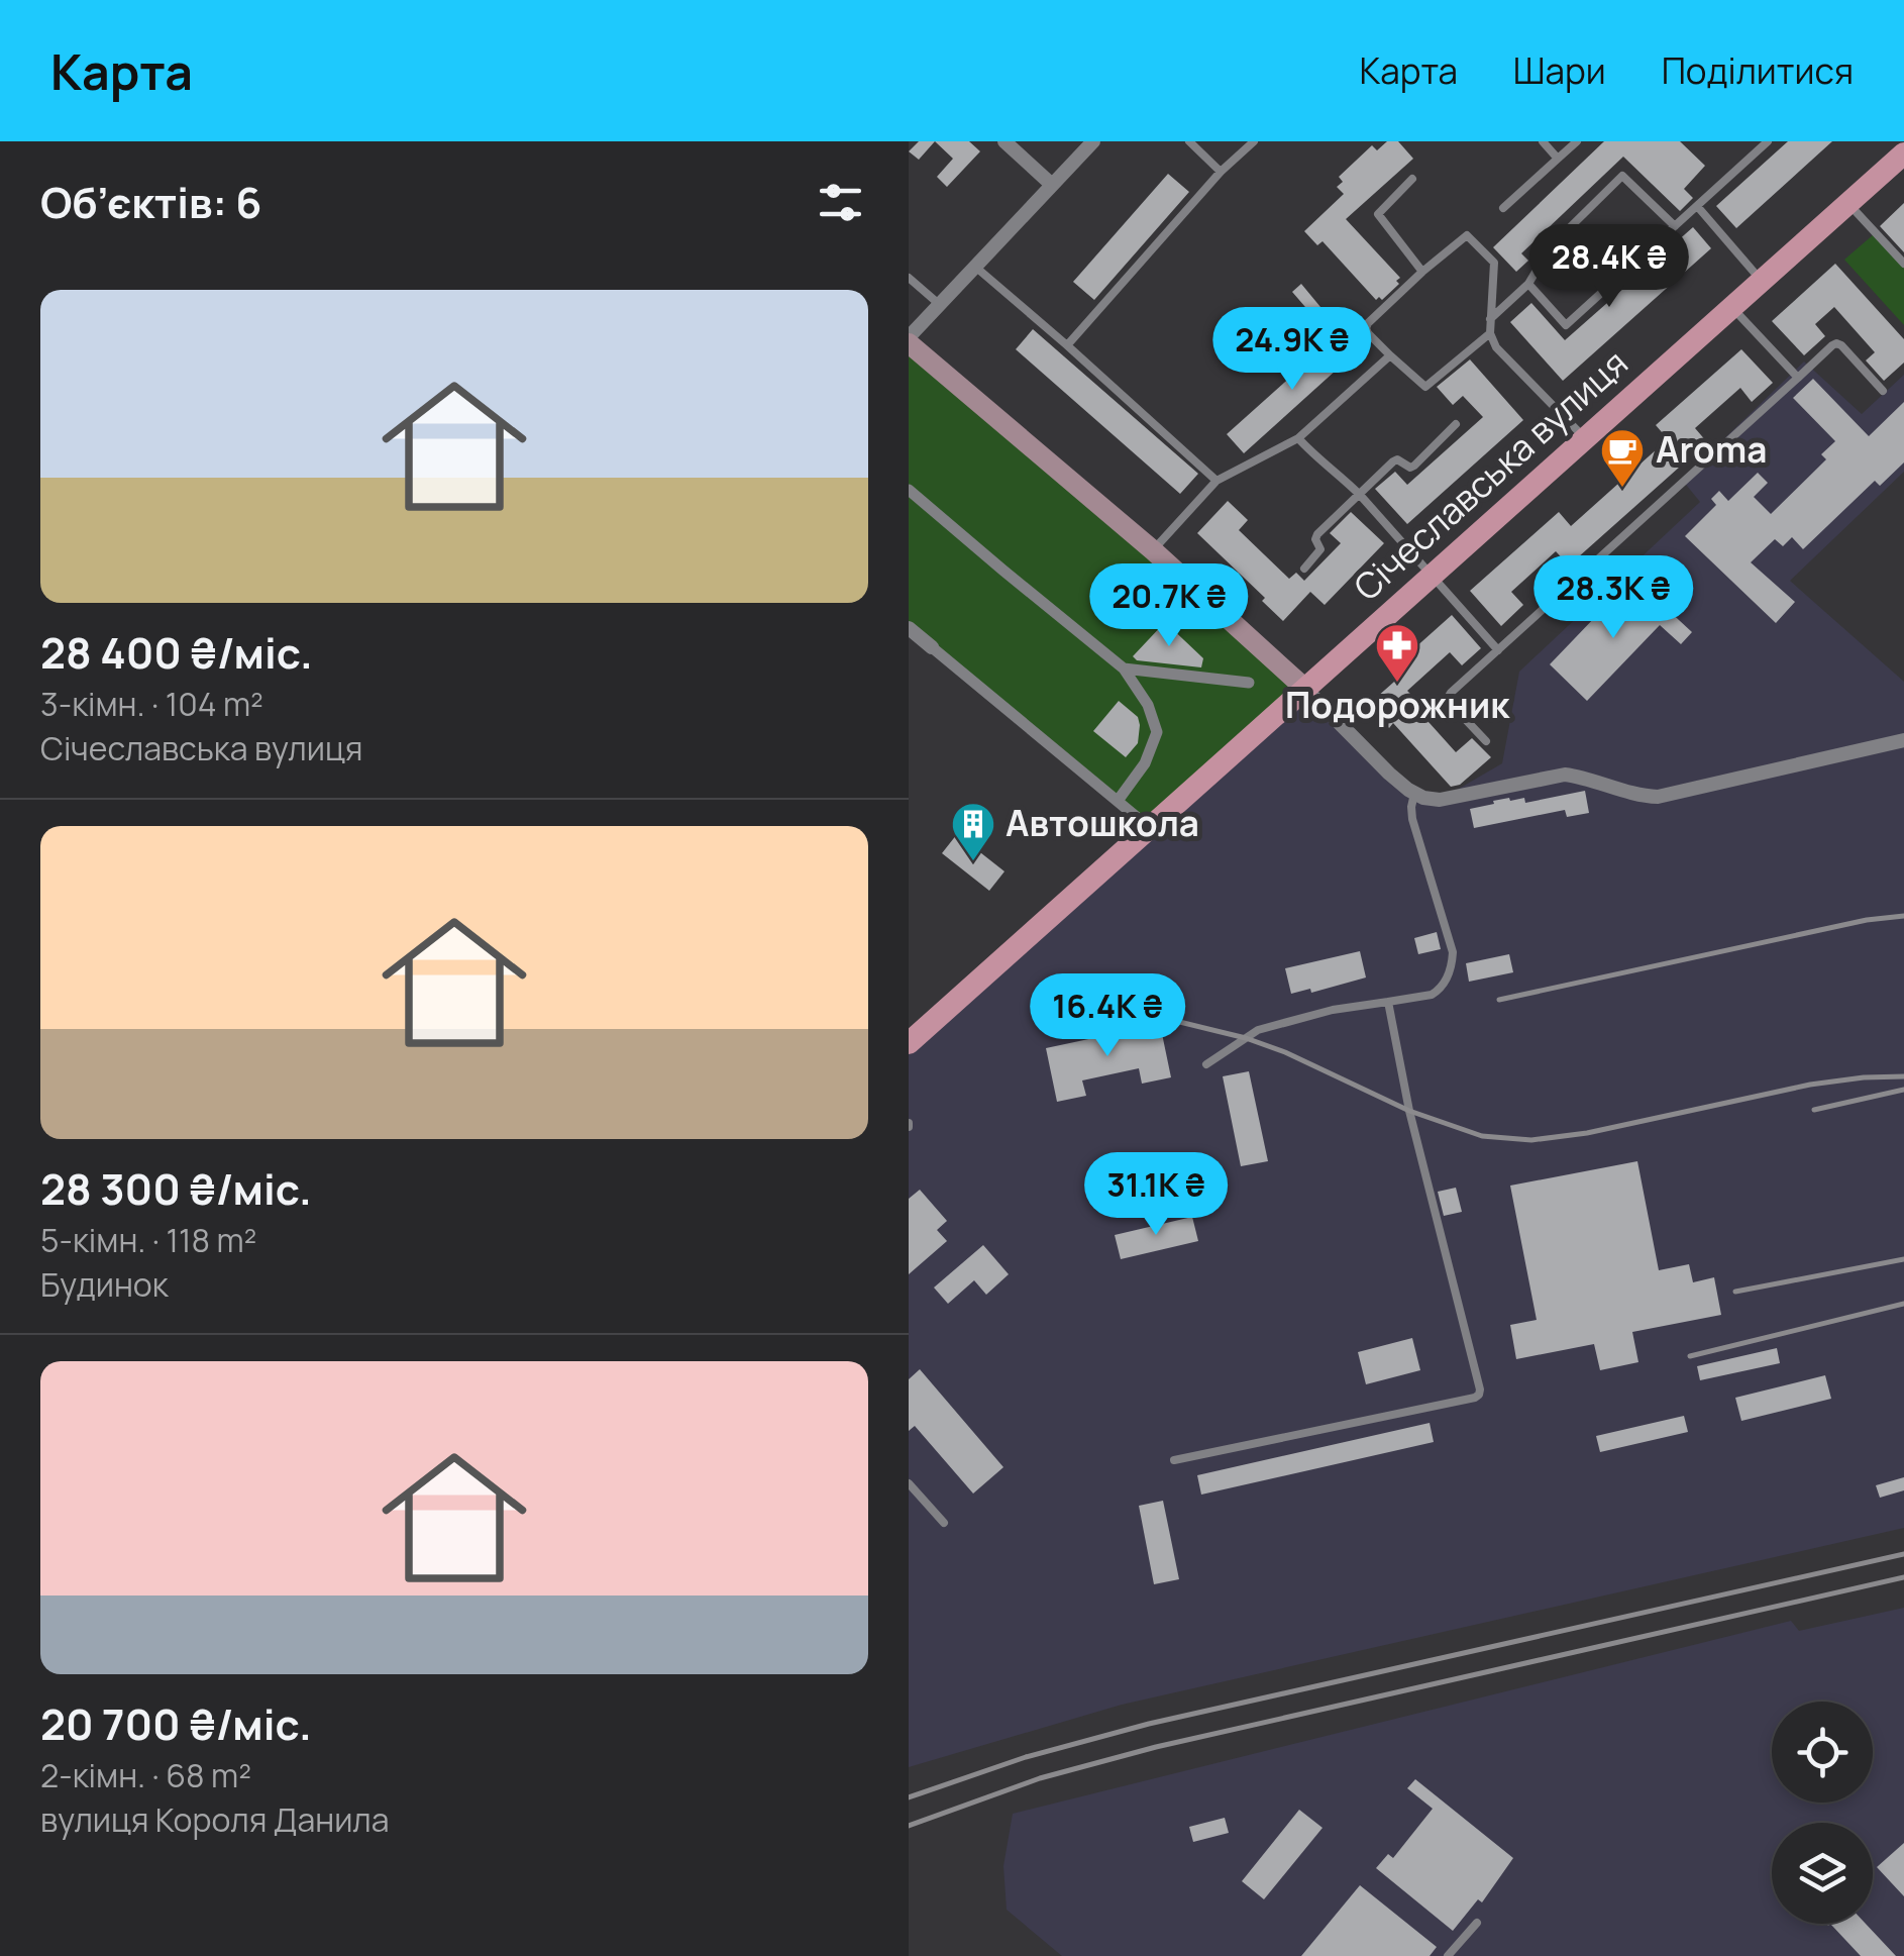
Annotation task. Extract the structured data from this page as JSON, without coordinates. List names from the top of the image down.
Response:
{
  "streets": {
    "main road": ["Січеславська вулиця"]
  },
  "places": {
    "cafe": ["Aroma"],
    "pharmacy": ["Подорожник"],
    "building": ["Автошкола"]
  },
  "page": {
    "header": "Карта",
    "nav": ["Карта", "Шари", "Поділитися"],
    "heading": "Об’єктів: 6",
    "price": [
      "28.4K ₴",
      "24.9K ₴",
      "28.3K ₴",
      "20.7K ₴",
      "16.4K ₴",
      "31.1K ₴"
    ],
    "list": [
      {
        "name": "28 400 ₴/міс.",
        "note": "3-кімн. · 104 m² · Січеславська вулиця"
      },
      {
        "name": "28 300 ₴/міс.",
        "note": "5-кімн. · 118 m² · Будинок"
      },
      {
        "name": "20 700 ₴/міс.",
        "note": "2-кімн. · 68 m² · вулиця Короля Данила"
      }
    ]
  }
}
